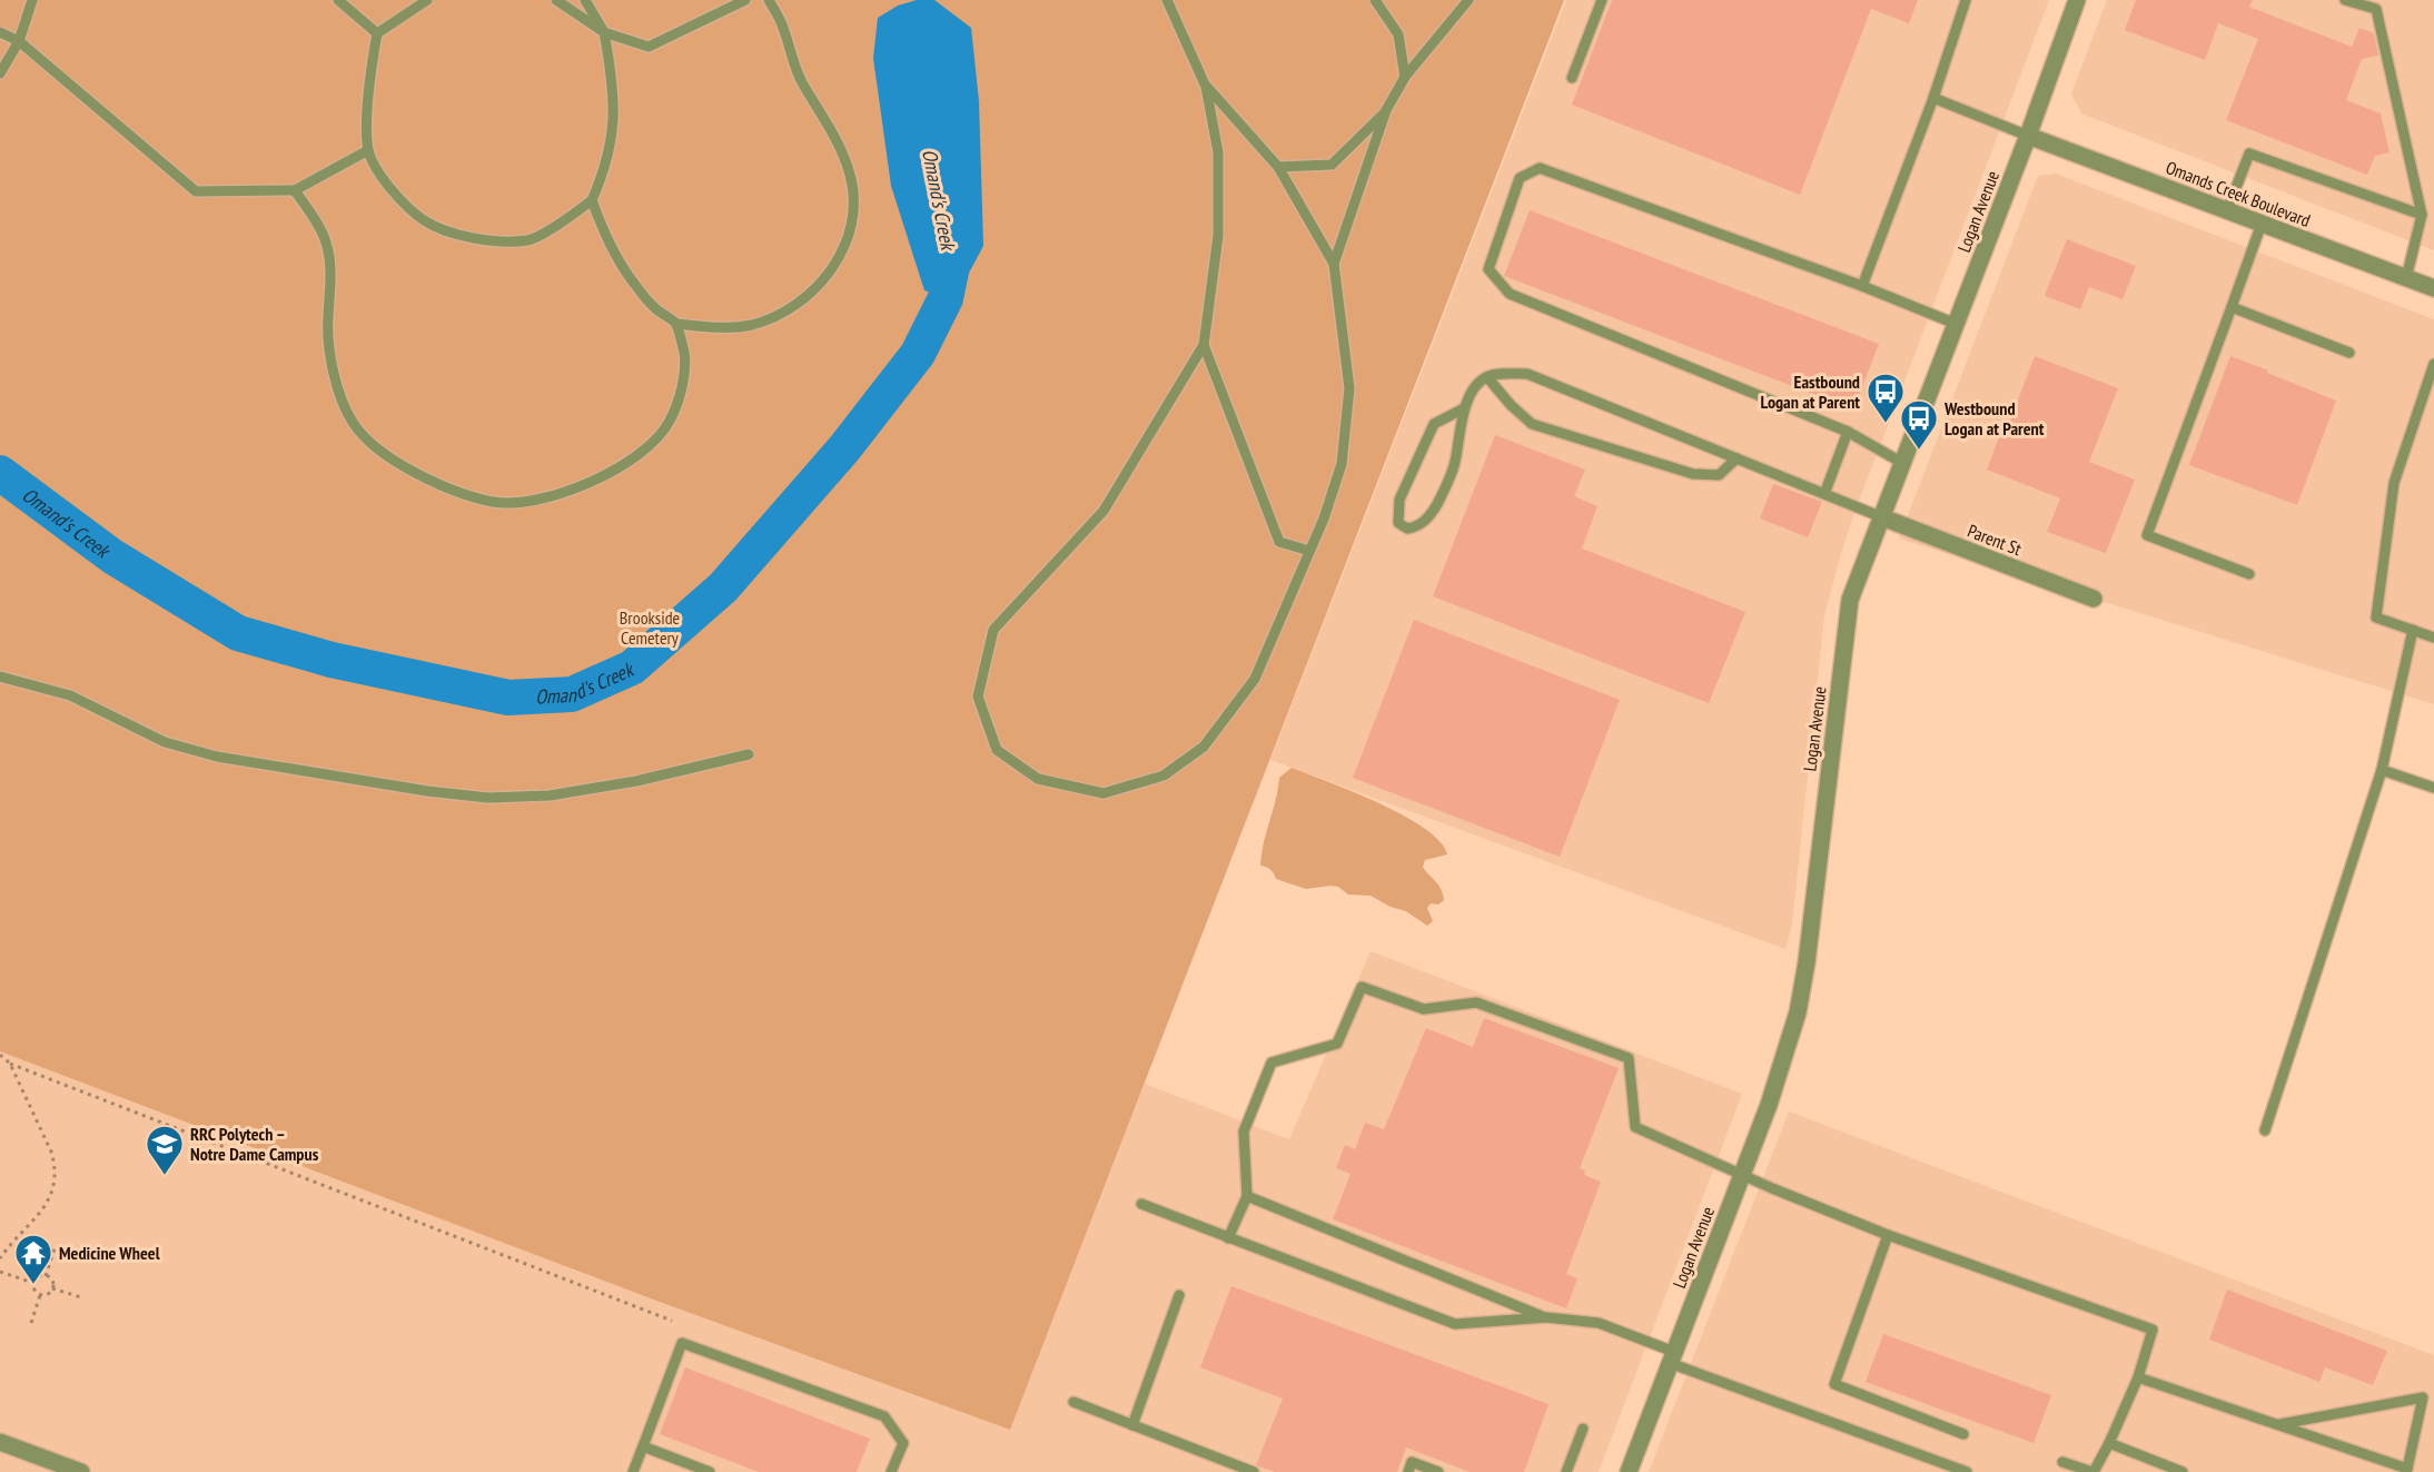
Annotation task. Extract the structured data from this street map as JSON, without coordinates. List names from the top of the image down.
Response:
{
  "streets": {
    "street": ["Omands Creek Boulevard", "Logan Avenue", "Parent St"]
  },
  "crossings": [
    ["Omands Creek Boulevard", "Logan Avenue"],
    ["Logan Avenue", "Parent St"]
  ],
  "water": ["Omand's Creek"],
  "parks": ["Brookside Cemetery"],
  "places": {
    "bus stop": ["Eastbound Logan at Parent", "Westbound Logan at Parent"],
    "school or university": ["RRC Polytech – Notre Dame Campus"],
    "temple": ["Medicine Wheel"]
  }
}
